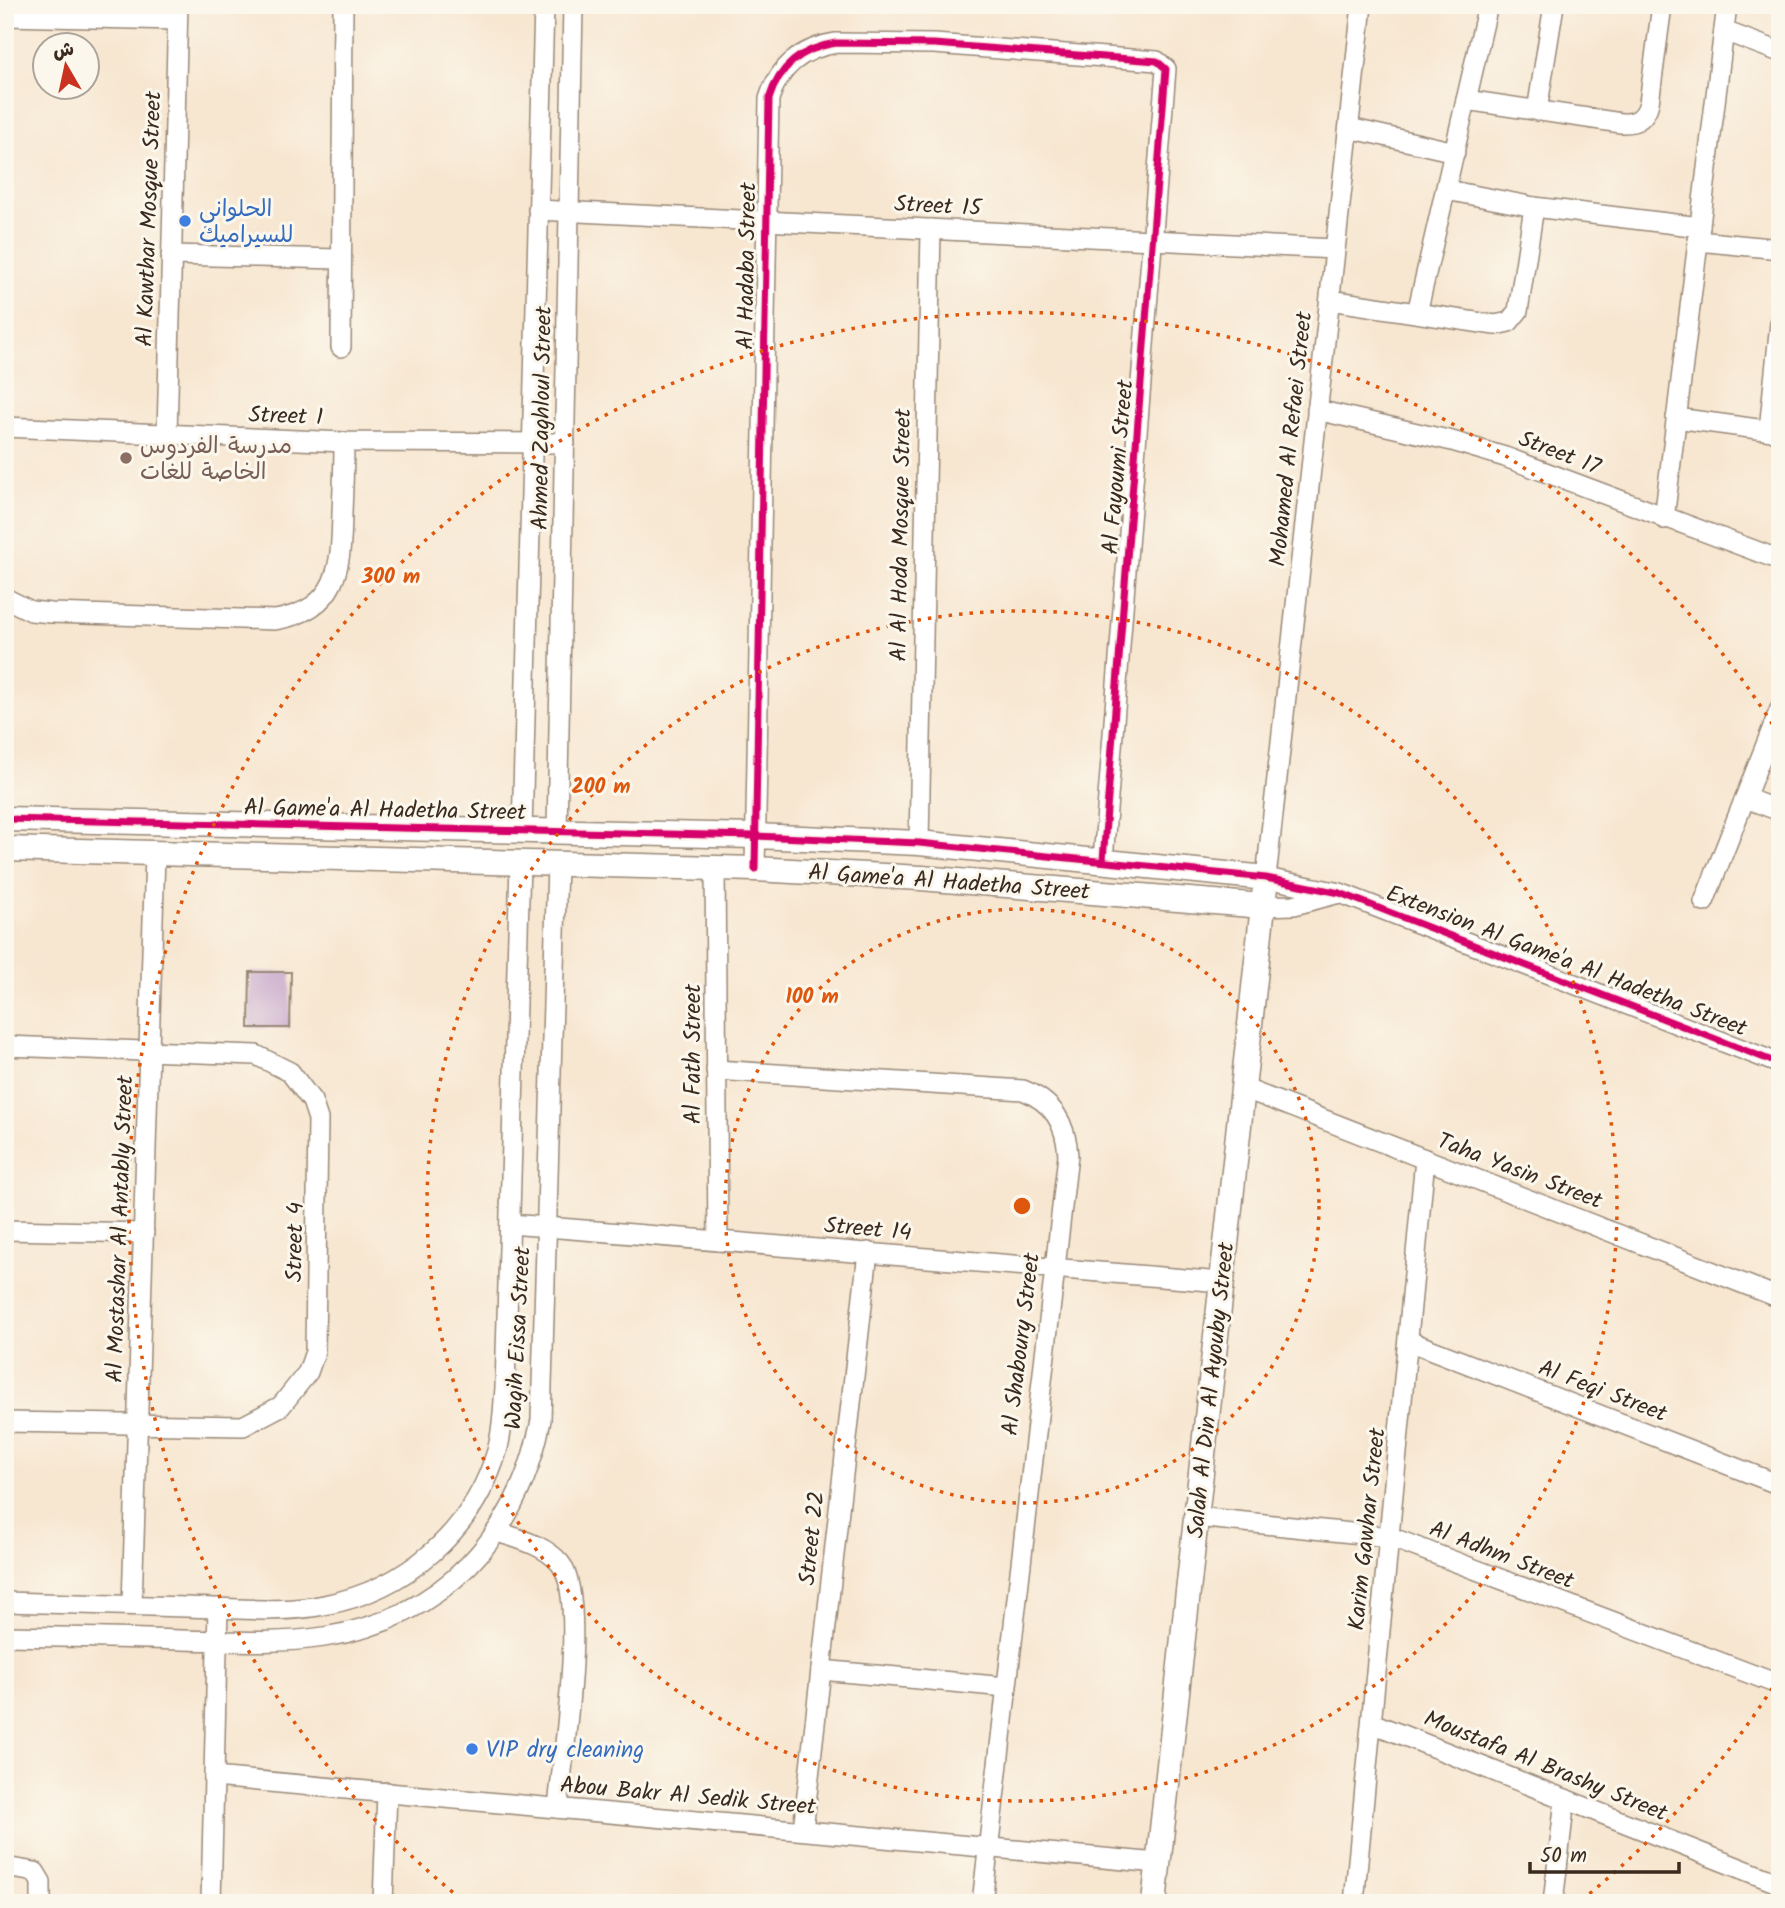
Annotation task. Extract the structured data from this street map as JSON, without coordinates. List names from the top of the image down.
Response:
{
  "streets": {
    "street": [
      "Street 15",
      "Al Kawthar Mosque Street",
      "Al Hadaba Street",
      "Street 1",
      "Ahmed Zaghloul Street",
      "Mohamed Al Refaei Street",
      "Street 17",
      "Al Fayoumi Street",
      "Al Al Hoda Mosque Street",
      "Al Game'a Al Hadetha Street",
      "Extension Al Game'a Al Hadetha Street",
      "Al Fath Street",
      "Taha Yasin Street",
      "Street 14",
      "Al Mostashar Al Antably Street",
      "Street 4",
      "Wagih Eissa Street",
      "Al Shaboury Street",
      "Salah Al Din Al Ayouby Street",
      "Al Feqi Street",
      "Karim Gawhar Street",
      "Street 22",
      "Al Adhm Street",
      "Moustafa Al Brashy Street",
      "Abou Bakr Al Sedik Street"
    ]
  },
  "crossings": [
    ["Street 15", "Al Hadaba Street"],
    ["Street 15", "Ahmed Zaghloul Street"],
    ["Street 15", "Mohamed Al Refaei Street"],
    ["Street 15", "Al Fayoumi Street"],
    ["Street 15", "Al Al Hoda Mosque Street"],
    ["Al Kawthar Mosque Street", "Street 1"],
    ["Al Hadaba Street", "Al Fayoumi Street"],
    ["Al Hadaba Street", "Al Game'a Al Hadetha Street"],
    ["Street 1", "Ahmed Zaghloul Street"],
    ["Ahmed Zaghloul Street", "Al Game'a Al Hadetha Street"],
    ["Mohamed Al Refaei Street", "Street 17"],
    ["Mohamed Al Refaei Street", "Al Game'a Al Hadetha Street"],
    ["Mohamed Al Refaei Street", "Extension Al Game'a Al Hadetha Street"],
    ["Mohamed Al Refaei Street", "Salah Al Din Al Ayouby Street"],
    ["Al Fayoumi Street", "Al Game'a Al Hadetha Street"],
    ["Al Al Hoda Mosque Street", "Al Game'a Al Hadetha Street"],
    ["Al Game'a Al Hadetha Street", "Extension Al Game'a Al Hadetha Street"],
    ["Al Game'a Al Hadetha Street", "Al Fath Street"],
    ["Al Game'a Al Hadetha Street", "Al Mostashar Al Antably Street"],
    ["Al Game'a Al Hadetha Street", "Wagih Eissa Street"],
    ["Al Game'a Al Hadetha Street", "Salah Al Din Al Ayouby Street"],
    ["Extension Al Game'a Al Hadetha Street", "Salah Al Din Al Ayouby Street"],
    ["Al Fath Street", "Street 14"],
    ["Al Fath Street", "Al Shaboury Street"],
    ["Taha Yasin Street", "Salah Al Din Al Ayouby Street"],
    ["Taha Yasin Street", "Karim Gawhar Street"],
    ["Street 14", "Wagih Eissa Street"],
    ["Street 14", "Al Shaboury Street"],
    ["Street 14", "Salah Al Din Al Ayouby Street"],
    ["Street 14", "Street 22"],
    ["Al Mostashar Al Antably Street", "Street 4"],
    ["Al Mostashar Al Antably Street", "Wagih Eissa Street"],
    ["Al Shaboury Street", "Abou Bakr Al Sedik Street"],
    ["Salah Al Din Al Ayouby Street", "Al Adhm Street"],
    ["Salah Al Din Al Ayouby Street", "Abou Bakr Al Sedik Street"],
    ["Al Feqi Street", "Karim Gawhar Street"],
    ["Karim Gawhar Street", "Al Adhm Street"],
    ["Karim Gawhar Street", "Moustafa Al Brashy Street"],
    ["Street 22", "Abou Bakr Al Sedik Street"]
  ],
  "places": ["الحلواني للسيراميك", "مدرسة الفردوس الخاصة للغات", "VIP dry cleaning"],
  "scale_bar": "50 m",
  "north": "top",
  "rings": ["300 m", "200 m", "100 m"]
}
